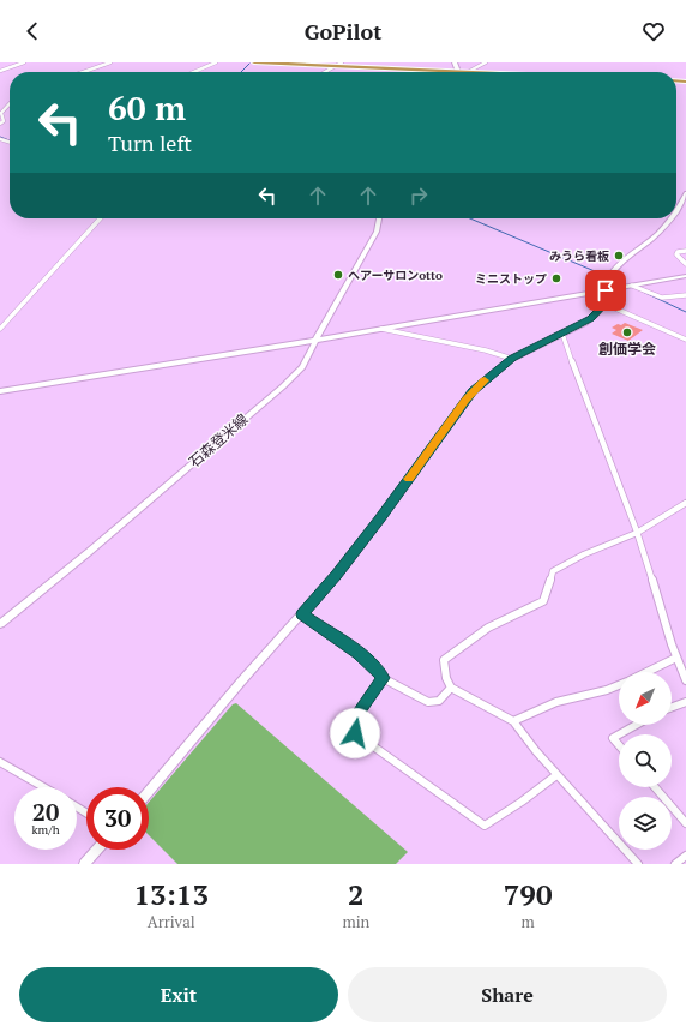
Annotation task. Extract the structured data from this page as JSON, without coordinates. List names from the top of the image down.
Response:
{
  "streets": {
    "street": ["石森登米線"]
  },
  "places": [
    "みうら看板",
    "ヘアーサロンotto",
    "ミニストップ",
    "創価学会"
  ],
  "north": "bottom left",
  "page": {
    "header": "GoPilot",
    "turn": ["60 m", "Turn left"],
    "speed": "20 km/h",
    "limit": "30",
    "eta": [
      "13:13",
      "Arrival",
      "2",
      "min",
      "790",
      "m"
    ],
    "buttons": ["Exit", "Share"]
  }
}
